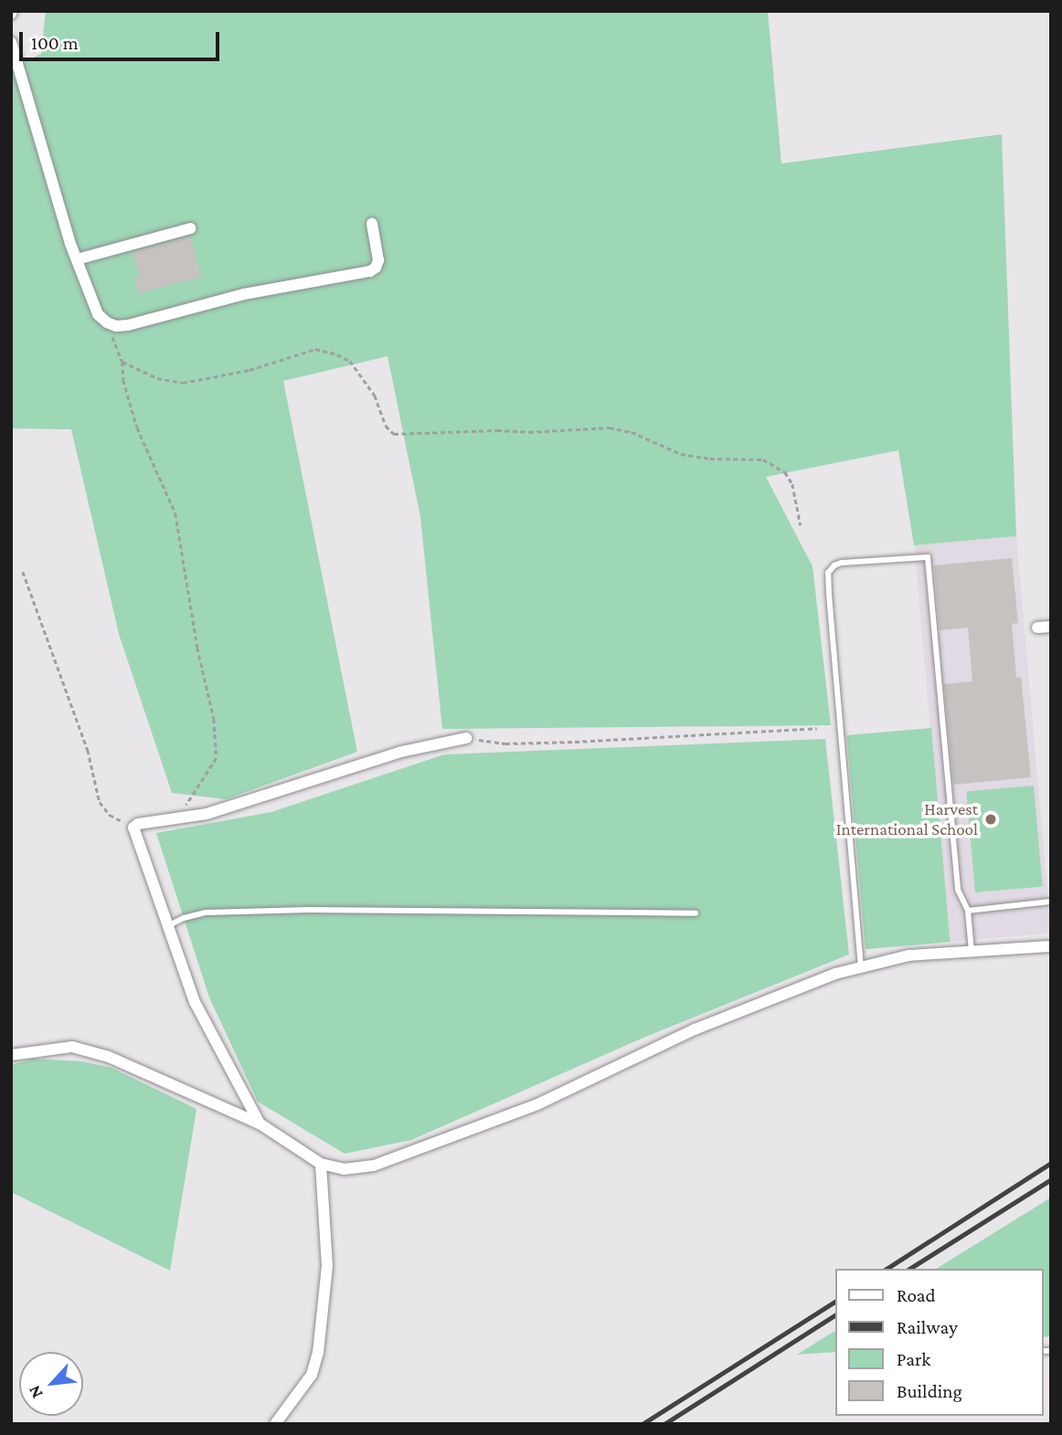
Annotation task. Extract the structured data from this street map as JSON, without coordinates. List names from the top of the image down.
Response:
{
  "places": ["Harvest International School"],
  "legend": [
    "Road",
    "Railway",
    "Park",
    "Building"
  ],
  "scale_bar": "100 m",
  "north": "bottom left"
}
